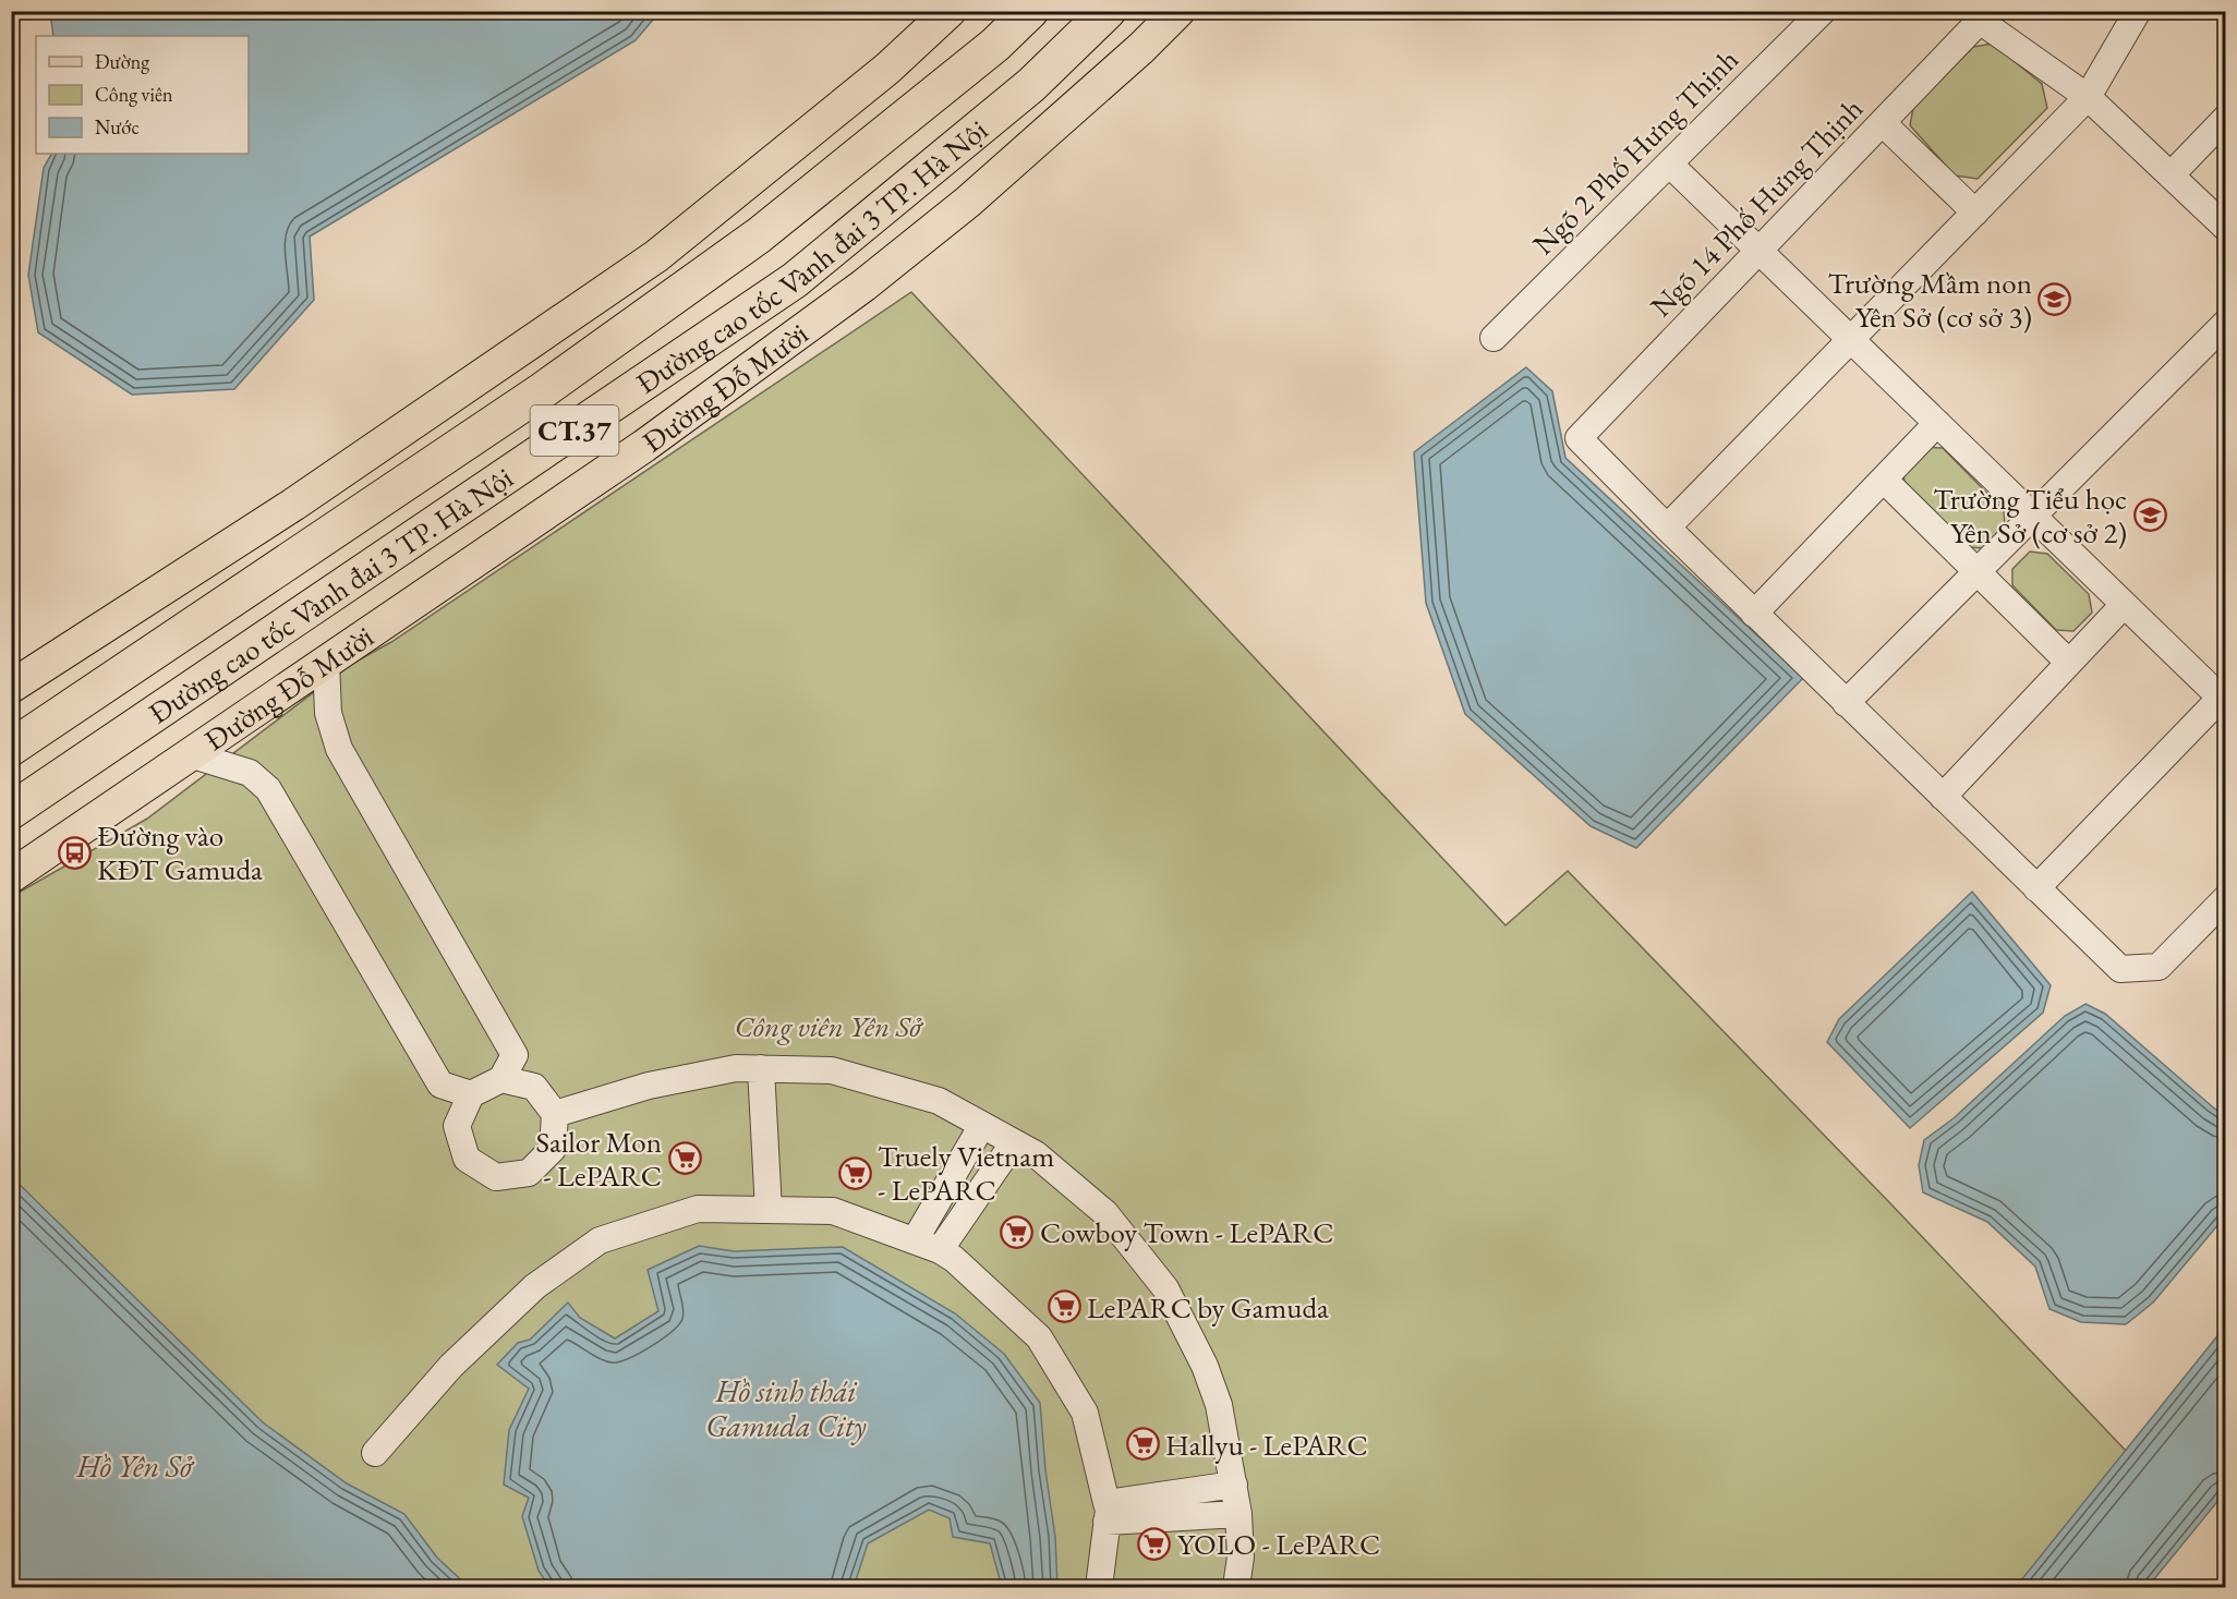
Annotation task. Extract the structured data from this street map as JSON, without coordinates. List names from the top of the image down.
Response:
{
  "streets": {
    "highway": ["Đường cao tốc Vành đai 3 TP. Hà Nội", "CT.37"],
    "main road": ["Đường Đỗ Mười"],
    "street": ["Ngõ 2 Phố Hưng Thịnh", "Ngõ 14 Phố Hưng Thịnh"]
  },
  "water": ["Hồ sinh thái Gamuda City", "Hồ Yên Sở"],
  "parks": ["Công viên Yên Sở"],
  "places": {
    "school or university": ["Trường Mầm non Yên Sở (cơ sở 3)", "Trường Tiểu học Yên Sở (cơ sở 2)"],
    "bus stop": ["Đường vào KĐT Gamuda"],
    "supermarket": [
      "Sailor Mon - LePARC",
      "Truely Vietnam - LePARC",
      "Cowboy Town - LePARC",
      "LePARC by Gamuda",
      "Hallyu - LePARC",
      "YOLO - LePARC"
    ]
  },
  "legend": ["Đường", "Công viên", "Nước"]
}
